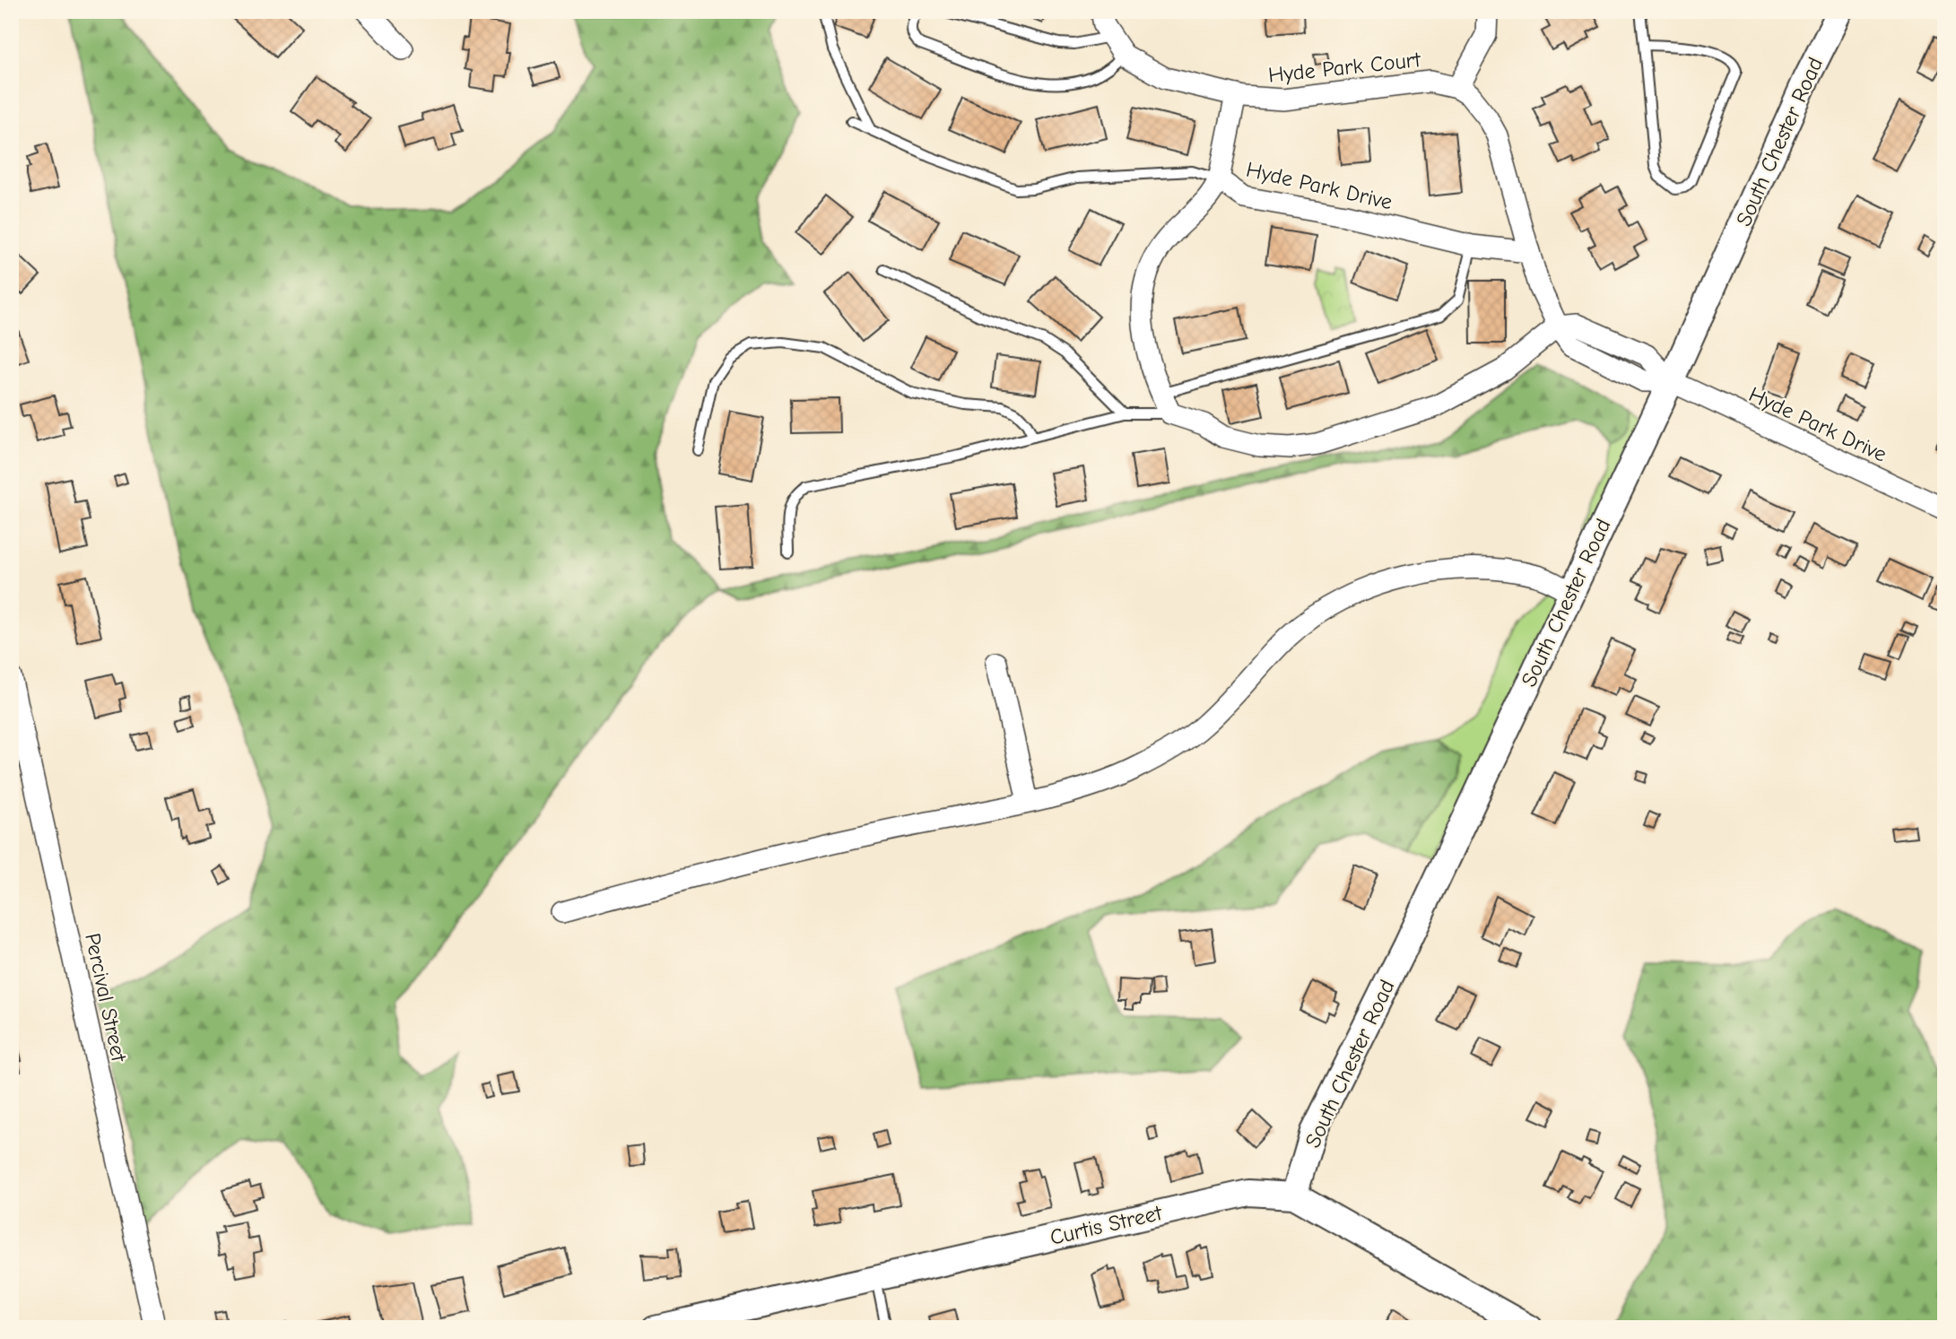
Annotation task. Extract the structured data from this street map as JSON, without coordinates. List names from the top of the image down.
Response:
{
  "streets": {
    "street": [
      "Hyde Park Court",
      "South Chester Road",
      "Hyde Park Drive",
      "Percival Street",
      "Curtis Street"
    ]
  },
  "crossings": [
    ["South Chester Road", "Hyde Park Drive"],
    ["South Chester Road", "Curtis Street"]
  ]
}
